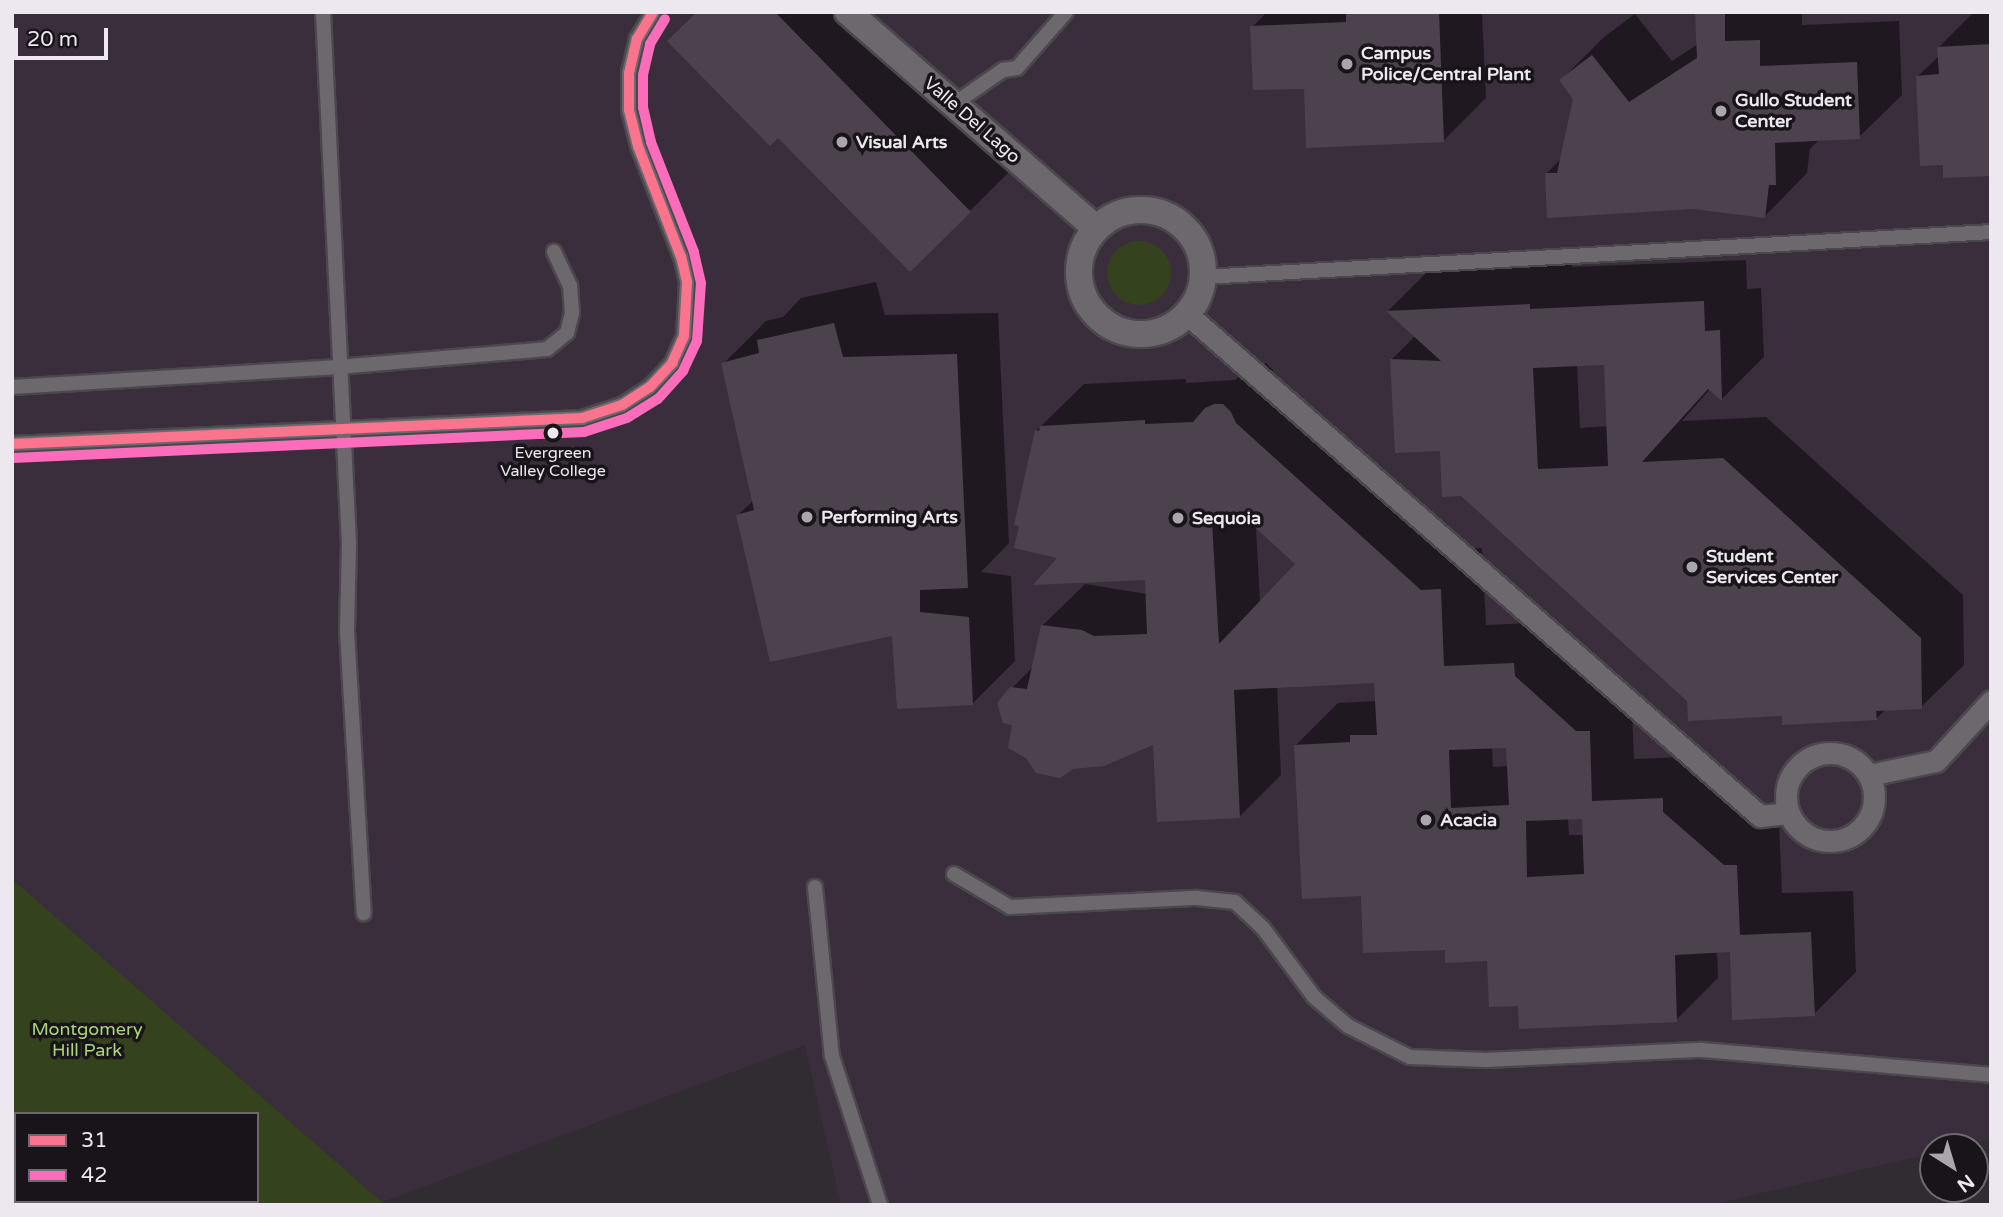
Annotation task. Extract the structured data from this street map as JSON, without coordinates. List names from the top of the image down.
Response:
{
  "streets": {
    "street": ["Valle Del Lago"]
  },
  "parks": ["Montgomery Hill Park"],
  "places": [
    "Campus Police/Central Plant",
    "Gullo Student Center",
    "Visual Arts",
    "Evergreen Valley College",
    "Performing Arts",
    "Sequoia",
    "Student Services Center",
    "Acacia"
  ],
  "lines": ["transit line 31", "transit line 42"],
  "legend": ["31", "42"],
  "scale_bar": "20 m",
  "north": "bottom right"
}
